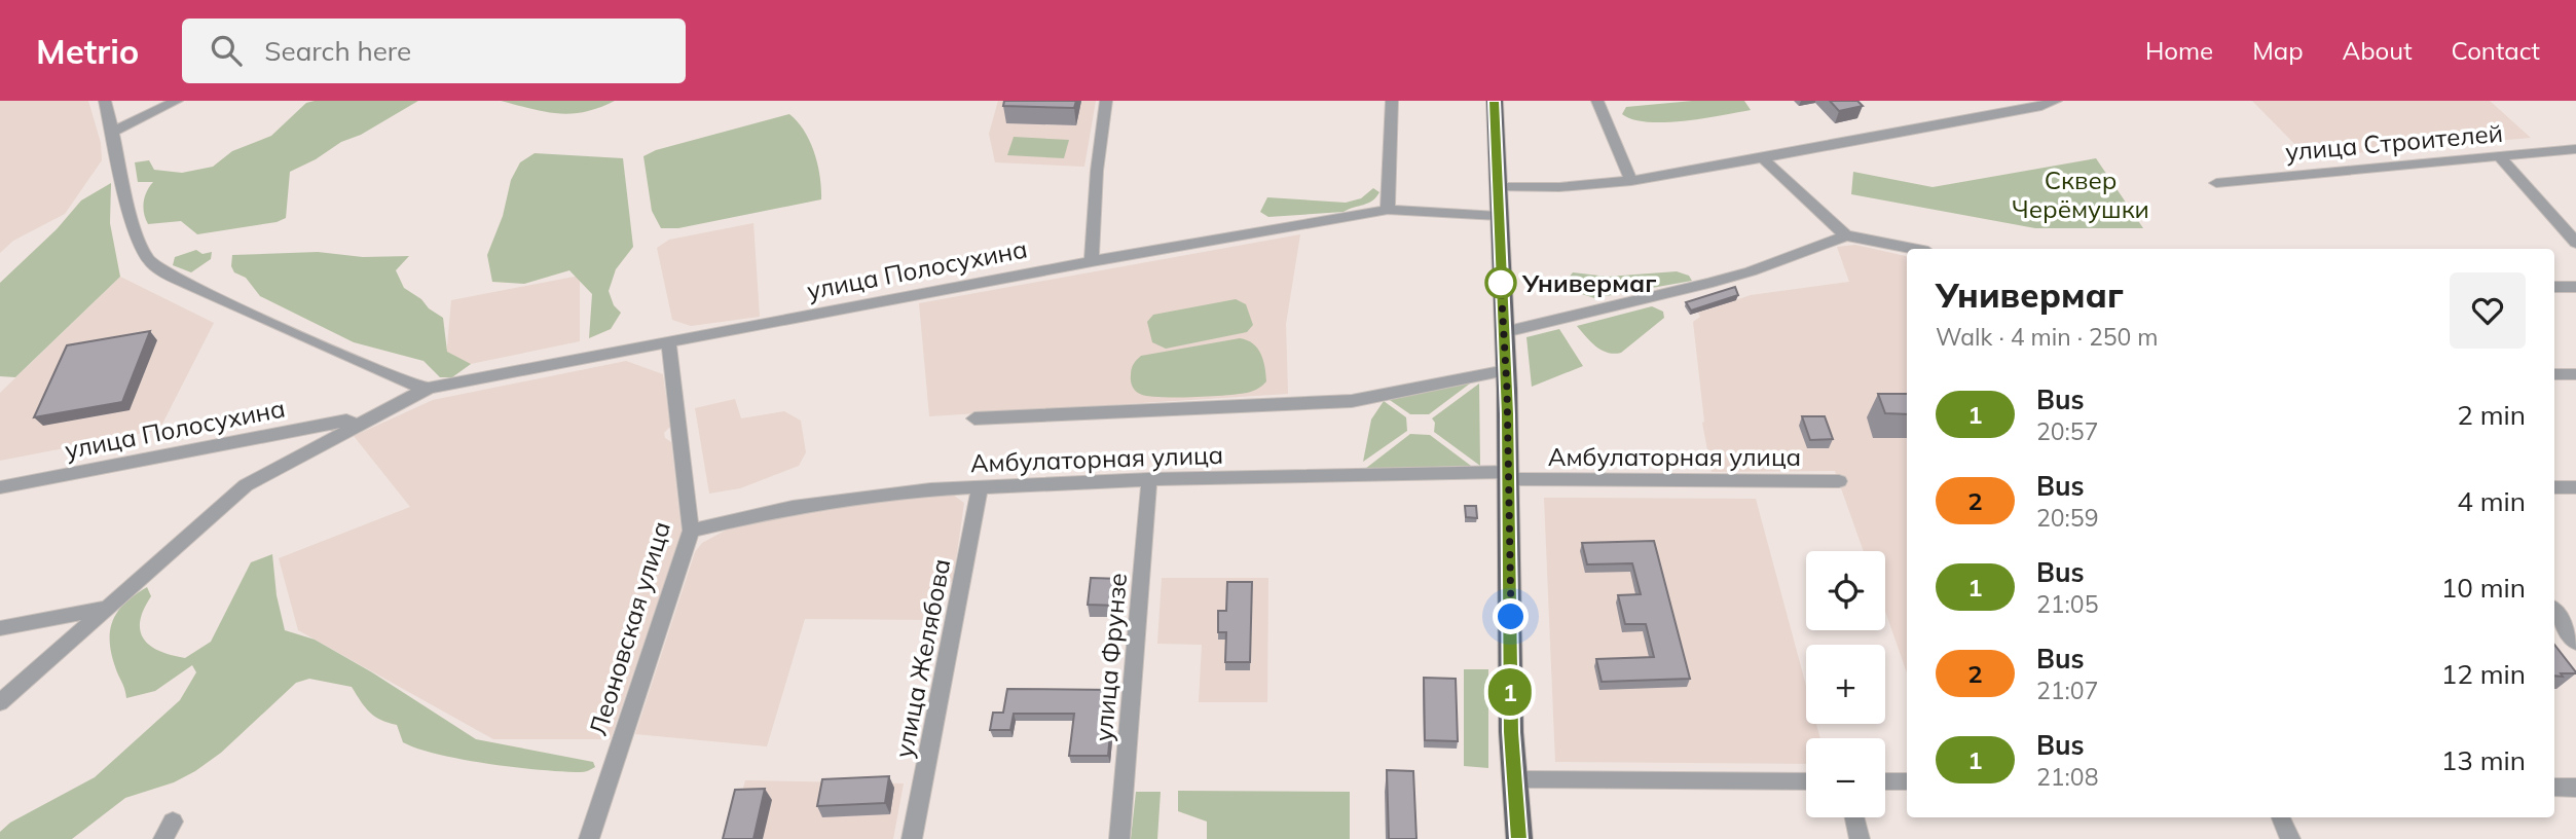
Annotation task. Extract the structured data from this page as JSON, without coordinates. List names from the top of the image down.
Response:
{
  "streets": {
    "street": [
      "улица Строителей",
      "улица Полосухина",
      "Амбулаторная улица",
      "Леоновская улица",
      "улица Фрунзе",
      "улица Желябова"
    ]
  },
  "crossings": [
    ["улица Полосухина", "Леоновская улица"],
    ["Амбулаторная улица", "Леоновская улица"],
    ["Амбулаторная улица", "улица Фрунзе"],
    ["Амбулаторная улица", "улица Желябова"]
  ],
  "parks": ["Сквер Черёмушки"],
  "places": ["Универмаг"],
  "lines": ["bus line 1"],
  "page": {
    "header": "Metrio",
    "search": "Search here",
    "nav": [
      "Home",
      "Map",
      "About",
      "Contact"
    ],
    "on_map": "1",
    "heading": ["Универмаг", "Walk · 4 min · 250 m"],
    "list": [
      {
        "mark": "1",
        "name": "Bus",
        "note": "20:57",
        "value": "2 min"
      },
      {
        "mark": "2",
        "name": "Bus",
        "note": "20:59",
        "value": "4 min"
      },
      {
        "mark": "1",
        "name": "Bus",
        "note": "21:05",
        "value": "10 min"
      },
      {
        "mark": "2",
        "name": "Bus",
        "note": "21:07",
        "value": "12 min"
      },
      {
        "mark": "1",
        "name": "Bus",
        "note": "21:08",
        "value": "13 min"
      }
    ],
    "map_buttons": ["+", "−"]
  }
}
